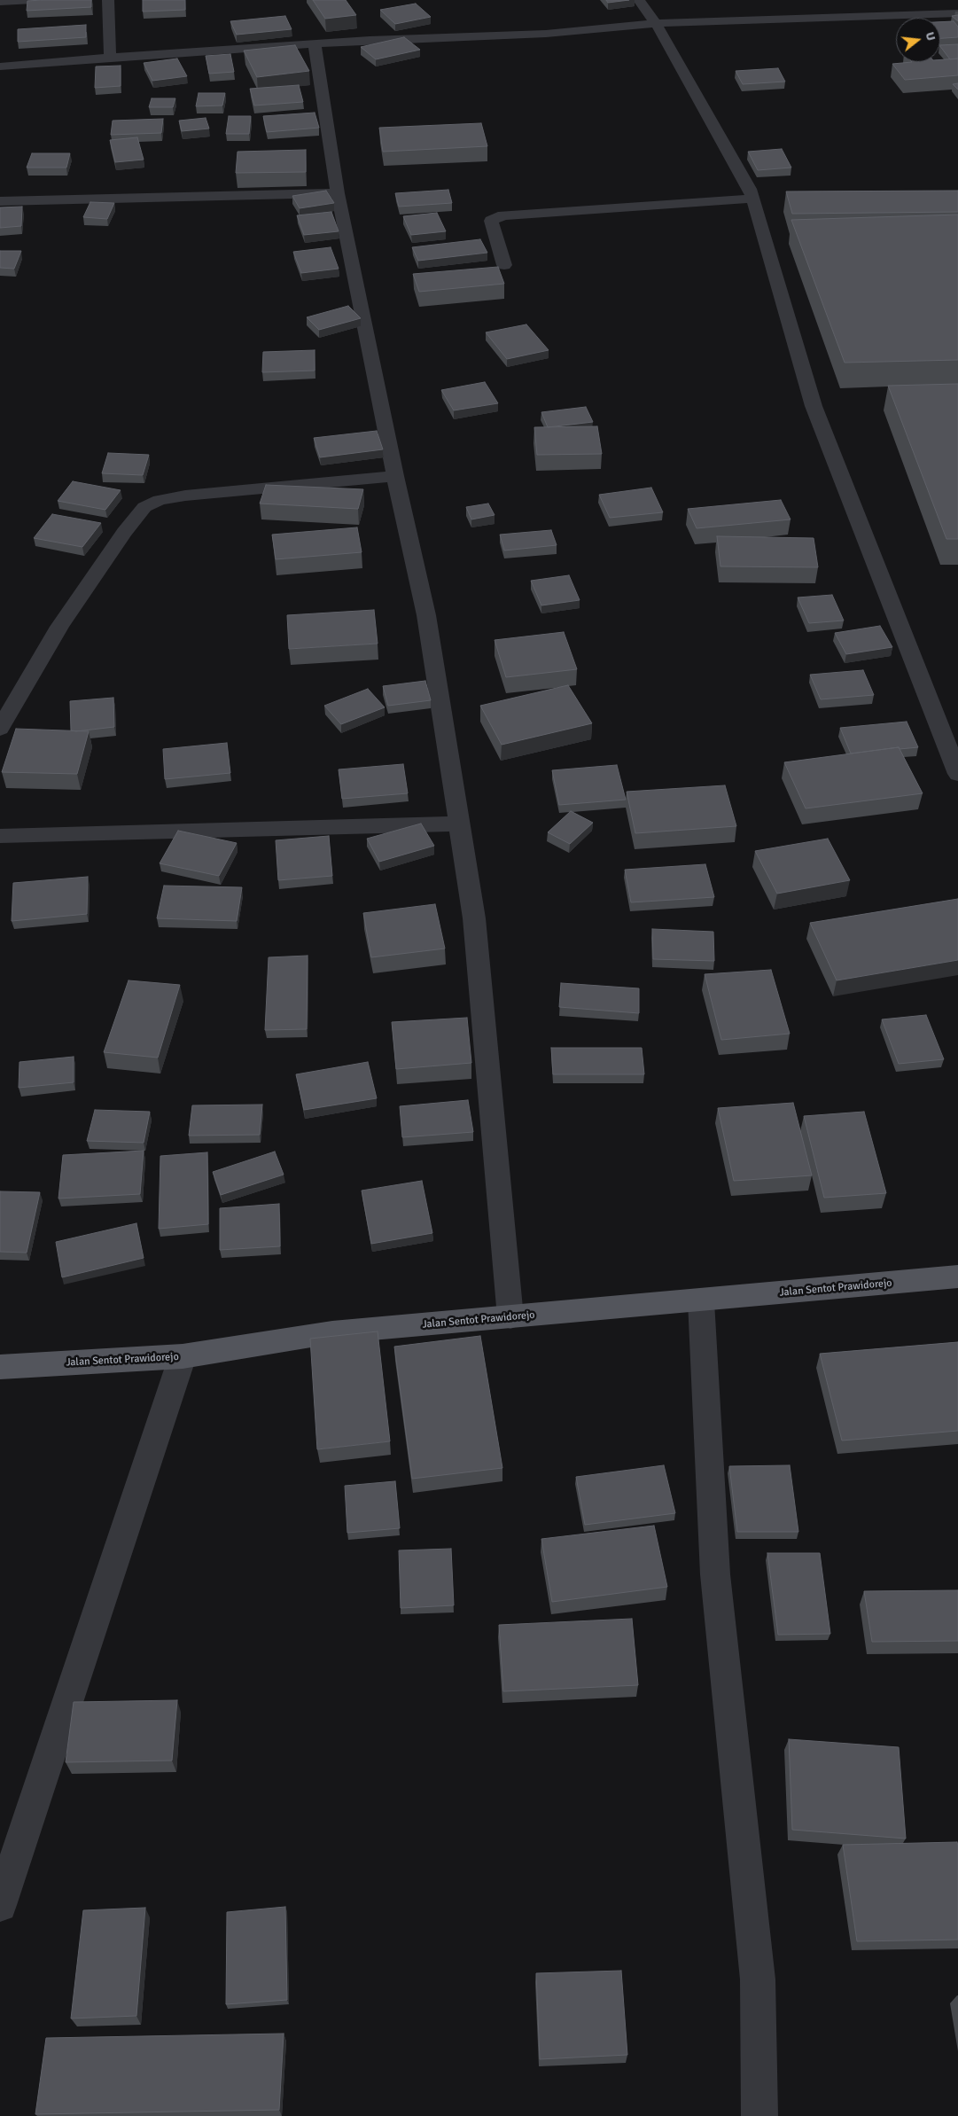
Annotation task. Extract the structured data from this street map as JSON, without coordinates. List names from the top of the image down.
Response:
{
  "streets": {
    "main road": ["Jalan Sentot Prawidorejo"]
  },
  "north": "right"
}
